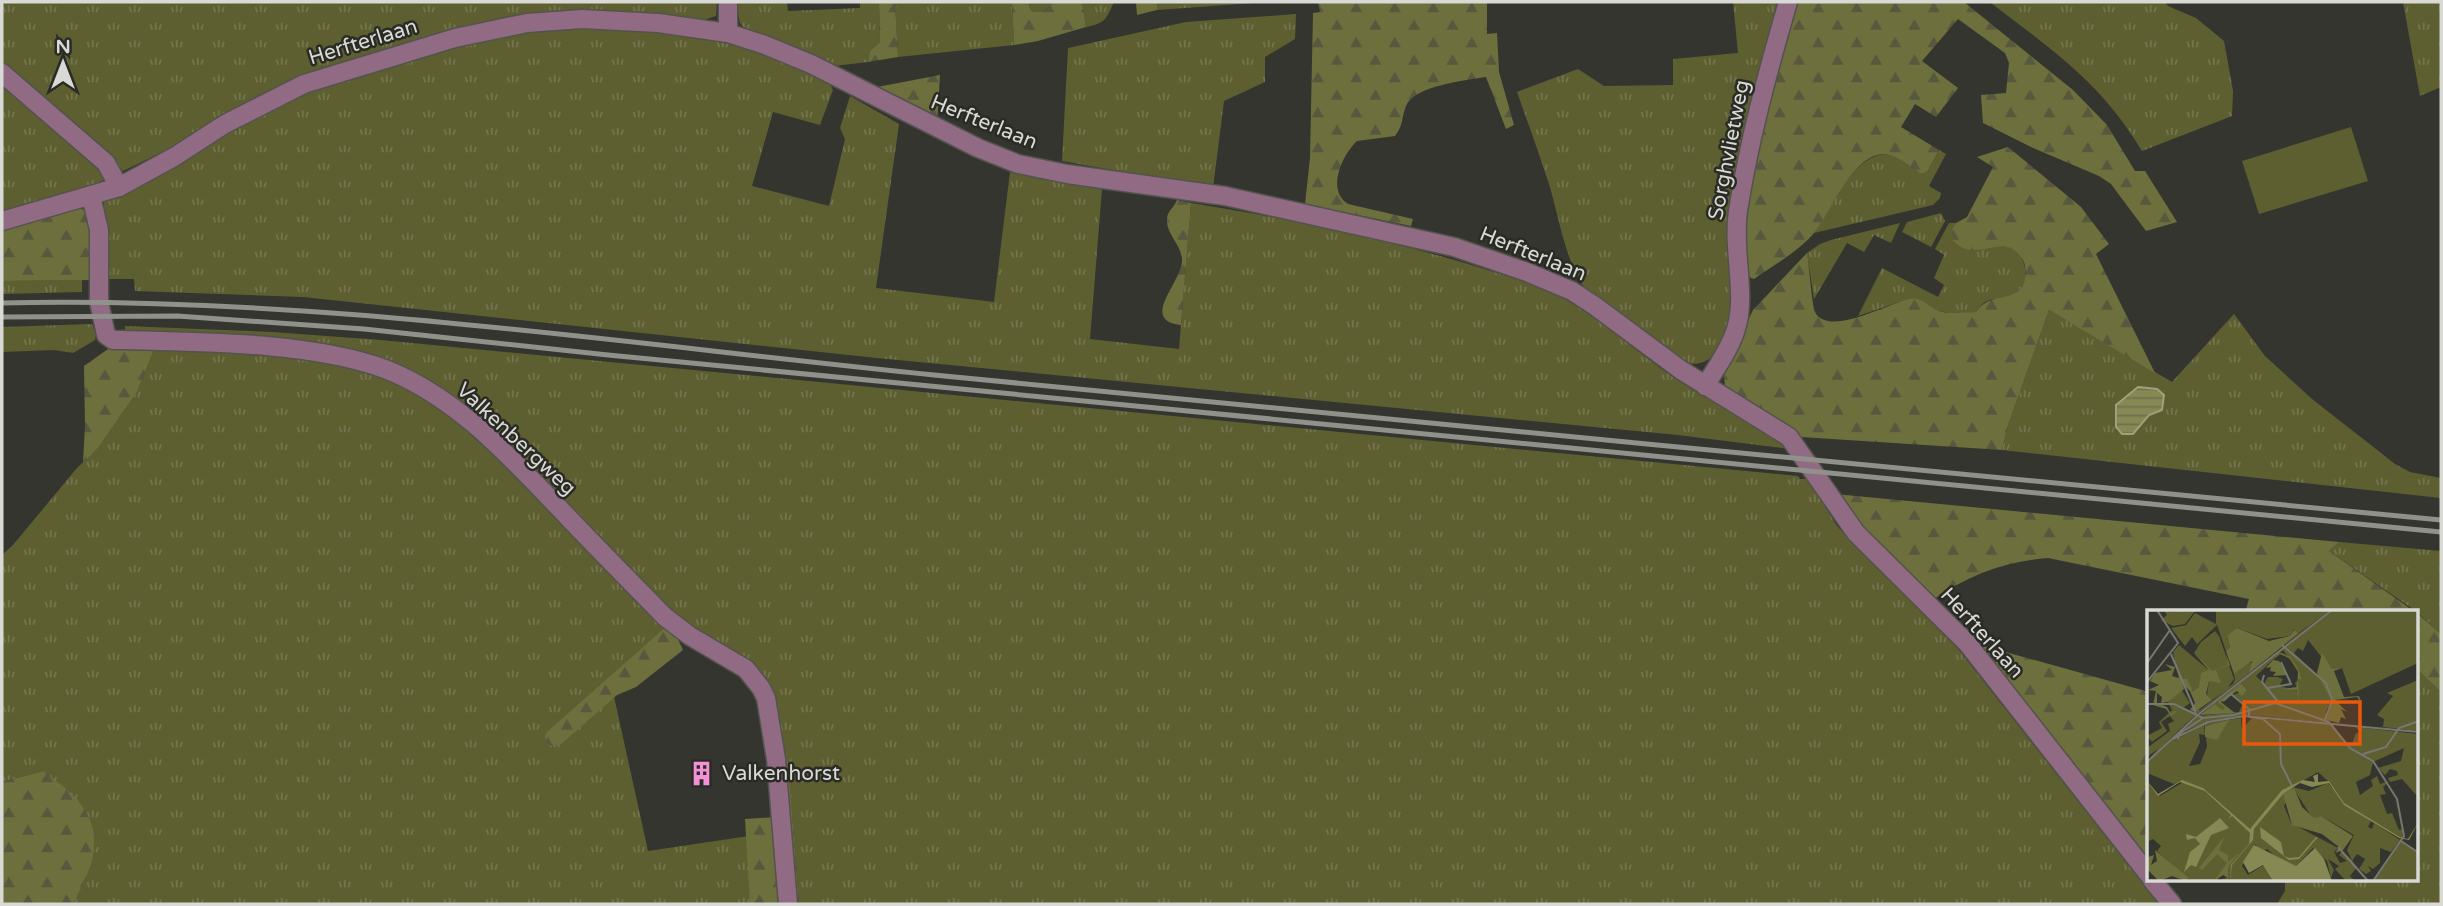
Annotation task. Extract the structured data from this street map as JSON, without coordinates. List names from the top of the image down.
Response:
{
  "streets": {
    "street": ["Herfterlaan", "Sorghvlietweg", "Valkenbergweg"]
  },
  "crossings": [
    ["Herfterlaan", "Sorghvlietweg"],
    ["Herfterlaan", "Valkenbergweg"]
  ],
  "places": {
    "building": ["Valkenhorst"]
  },
  "north": "top"
}
